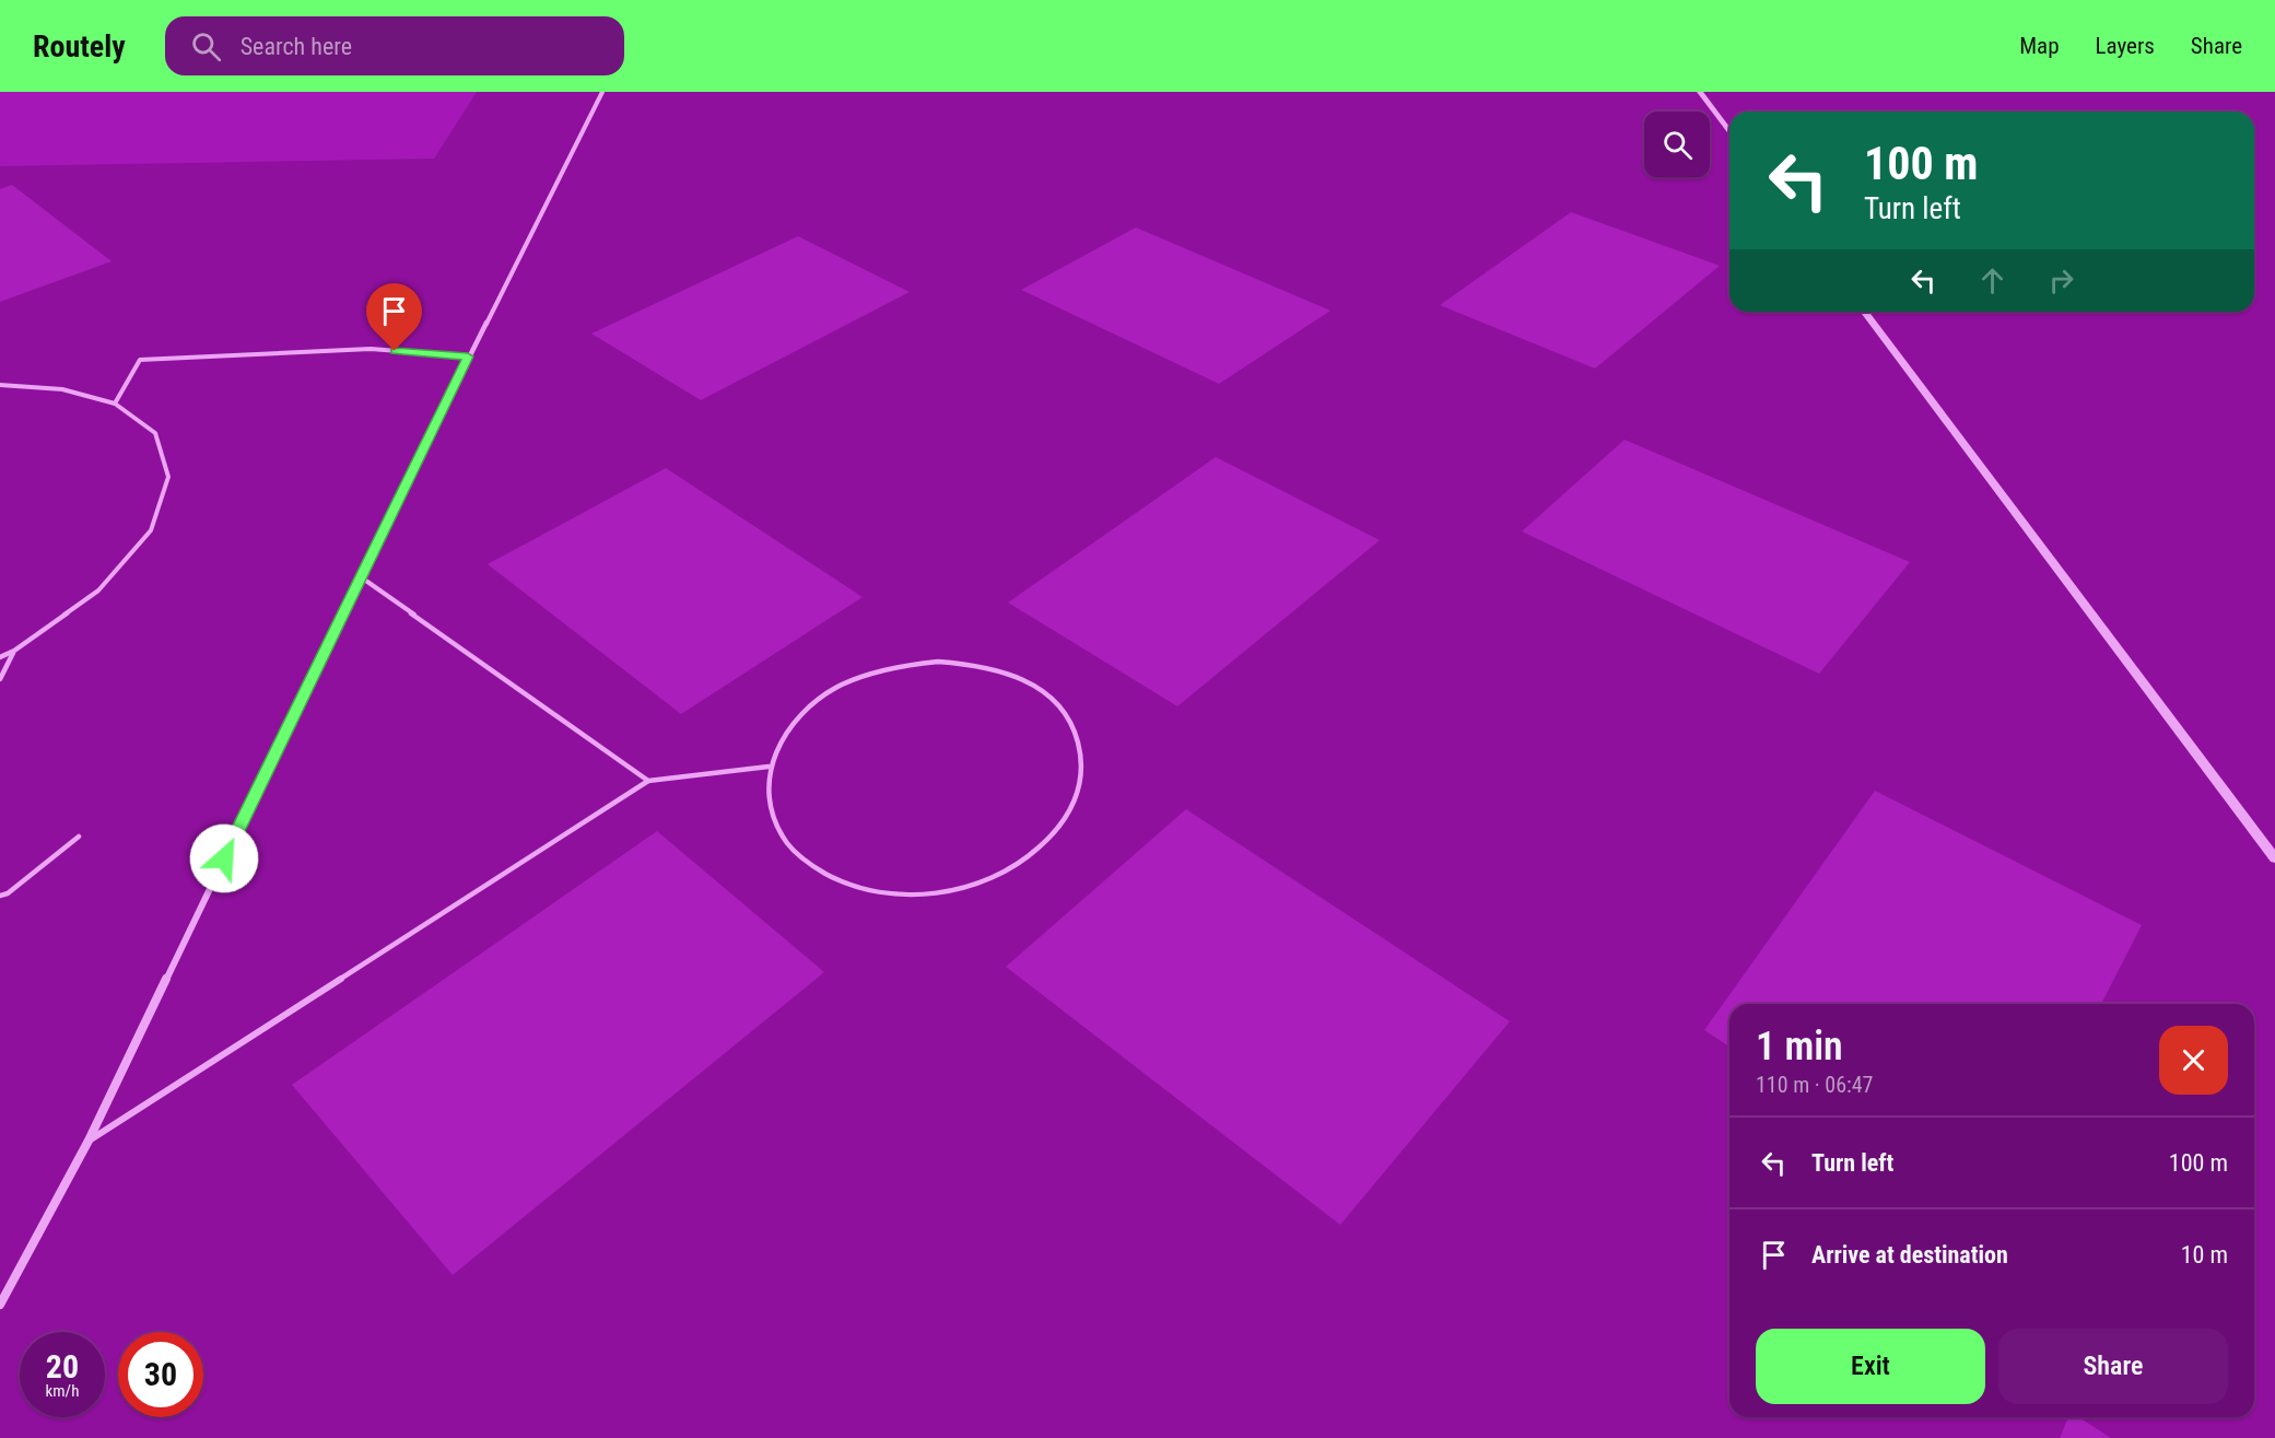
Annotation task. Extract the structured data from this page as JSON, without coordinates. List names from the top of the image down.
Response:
{
  "page": {
    "header": "Routely",
    "search": "Search here",
    "nav": ["Map", "Layers", "Share"],
    "turn": ["100 m", "Turn left"],
    "heading": ["1 min", "110 m · 06:47"],
    "list": [
      {
        "name": "Turn left",
        "value": "100 m"
      },
      {
        "name": "Arrive at destination",
        "value": "10 m"
      }
    ],
    "buttons": ["Exit", "Share"],
    "speed": "20 km/h",
    "limit": "30"
  }
}
